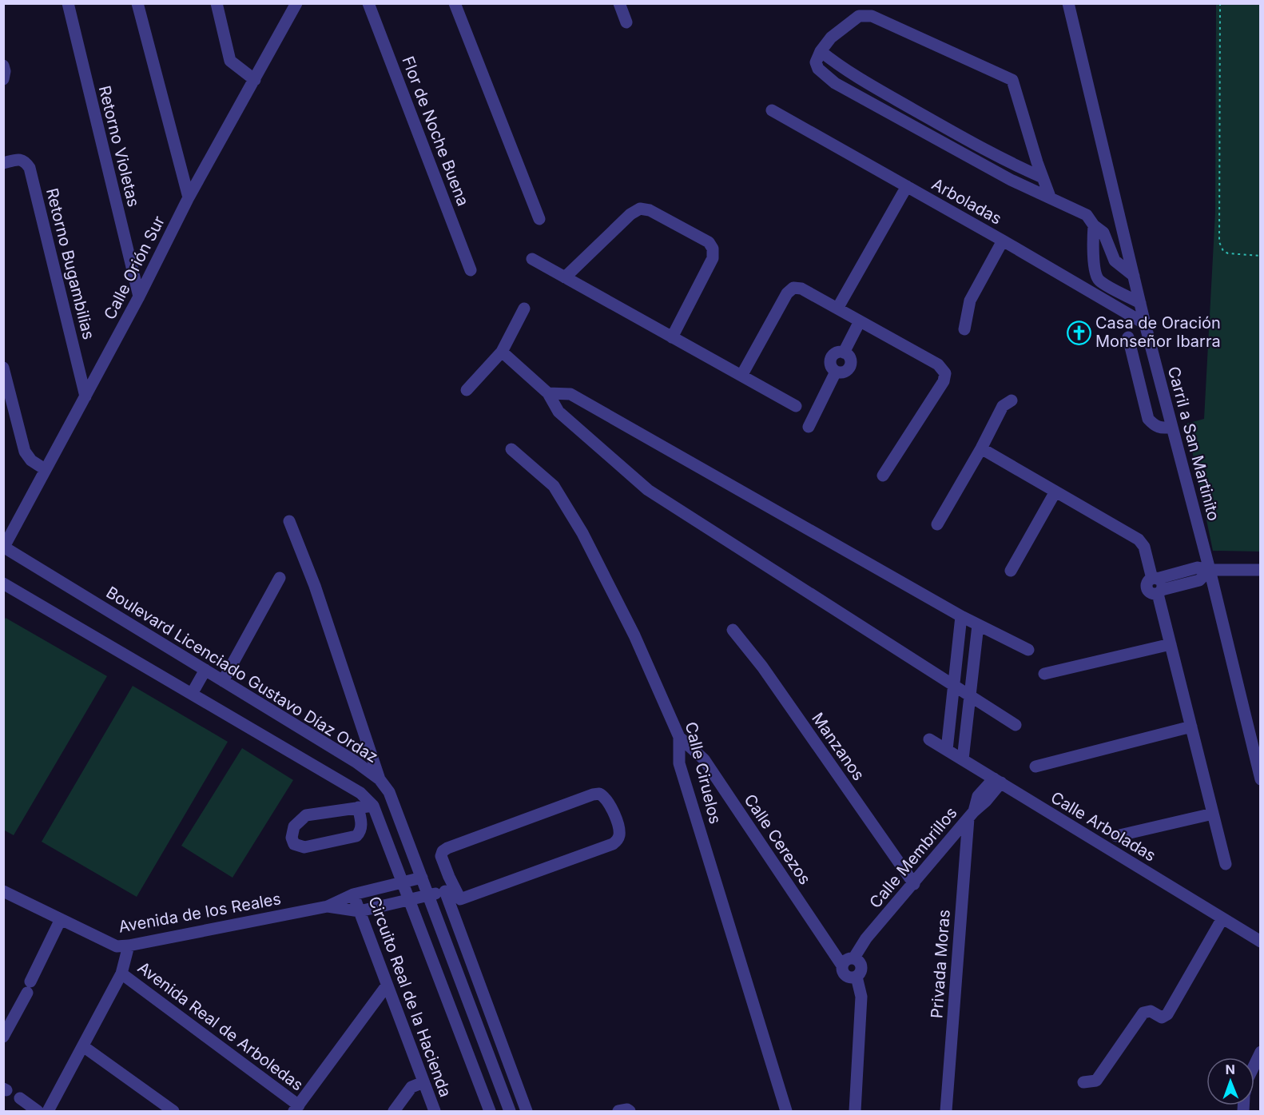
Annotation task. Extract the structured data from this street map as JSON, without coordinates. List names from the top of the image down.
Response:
{
  "streets": {
    "street": [
      "Flor de Noche Buena",
      "Retorno Violetas",
      "Arboladas",
      "Retorno Bugambilias",
      "Calle Orión Sur",
      "Carril a San Martinito",
      "Boulevard Licenciado Gustavo Díaz Ordaz",
      "Manzanos",
      "Calle Ciruelos",
      "Calle Arboladas",
      "Calle Cerezos",
      "Calle Membrillos",
      "Avenida de los Reales",
      "Privada Moras",
      "Circuito Real de la Hacienda",
      "Avenida Real de Arboledas"
    ]
  },
  "crossings": [
    ["Retorno Violetas", "Calle Orión Sur"],
    ["Arboladas", "Carril a San Martinito"],
    ["Retorno Bugambilias", "Calle Orión Sur"],
    ["Calle Orión Sur", "Boulevard Licenciado Gustavo Díaz Ordaz"],
    ["Boulevard Licenciado Gustavo Díaz Ordaz", "Avenida de los Reales"],
    ["Manzanos", "Calle Membrillos"],
    ["Calle Ciruelos", "Calle Cerezos"],
    ["Calle Arboladas", "Calle Membrillos"],
    ["Calle Cerezos", "Calle Membrillos"],
    ["Calle Membrillos", "Privada Moras"],
    ["Avenida de los Reales", "Circuito Real de la Hacienda"]
  ],
  "places": {
    "church": ["Casa de Oración Monseñor Ibarra"]
  },
  "north": "top"
}
